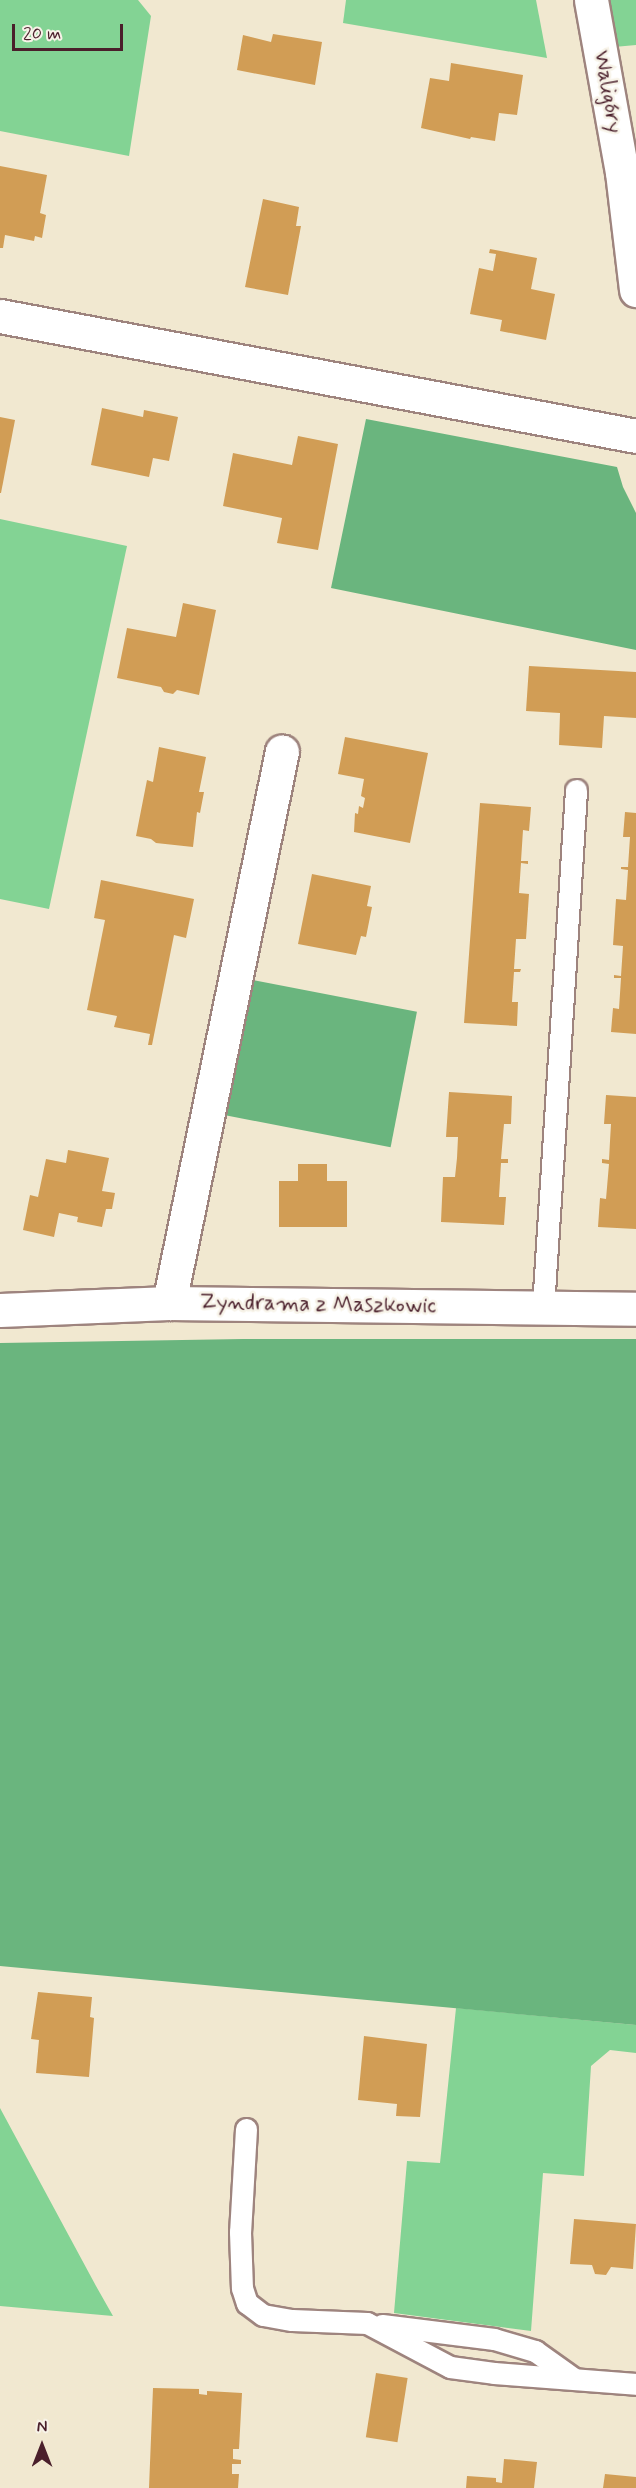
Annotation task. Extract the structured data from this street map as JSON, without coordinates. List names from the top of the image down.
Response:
{
  "streets": {
    "street": ["Waligóry", "Zyndrama z Maszkowic"]
  },
  "scale_bar": "20 m",
  "north": "top"
}
